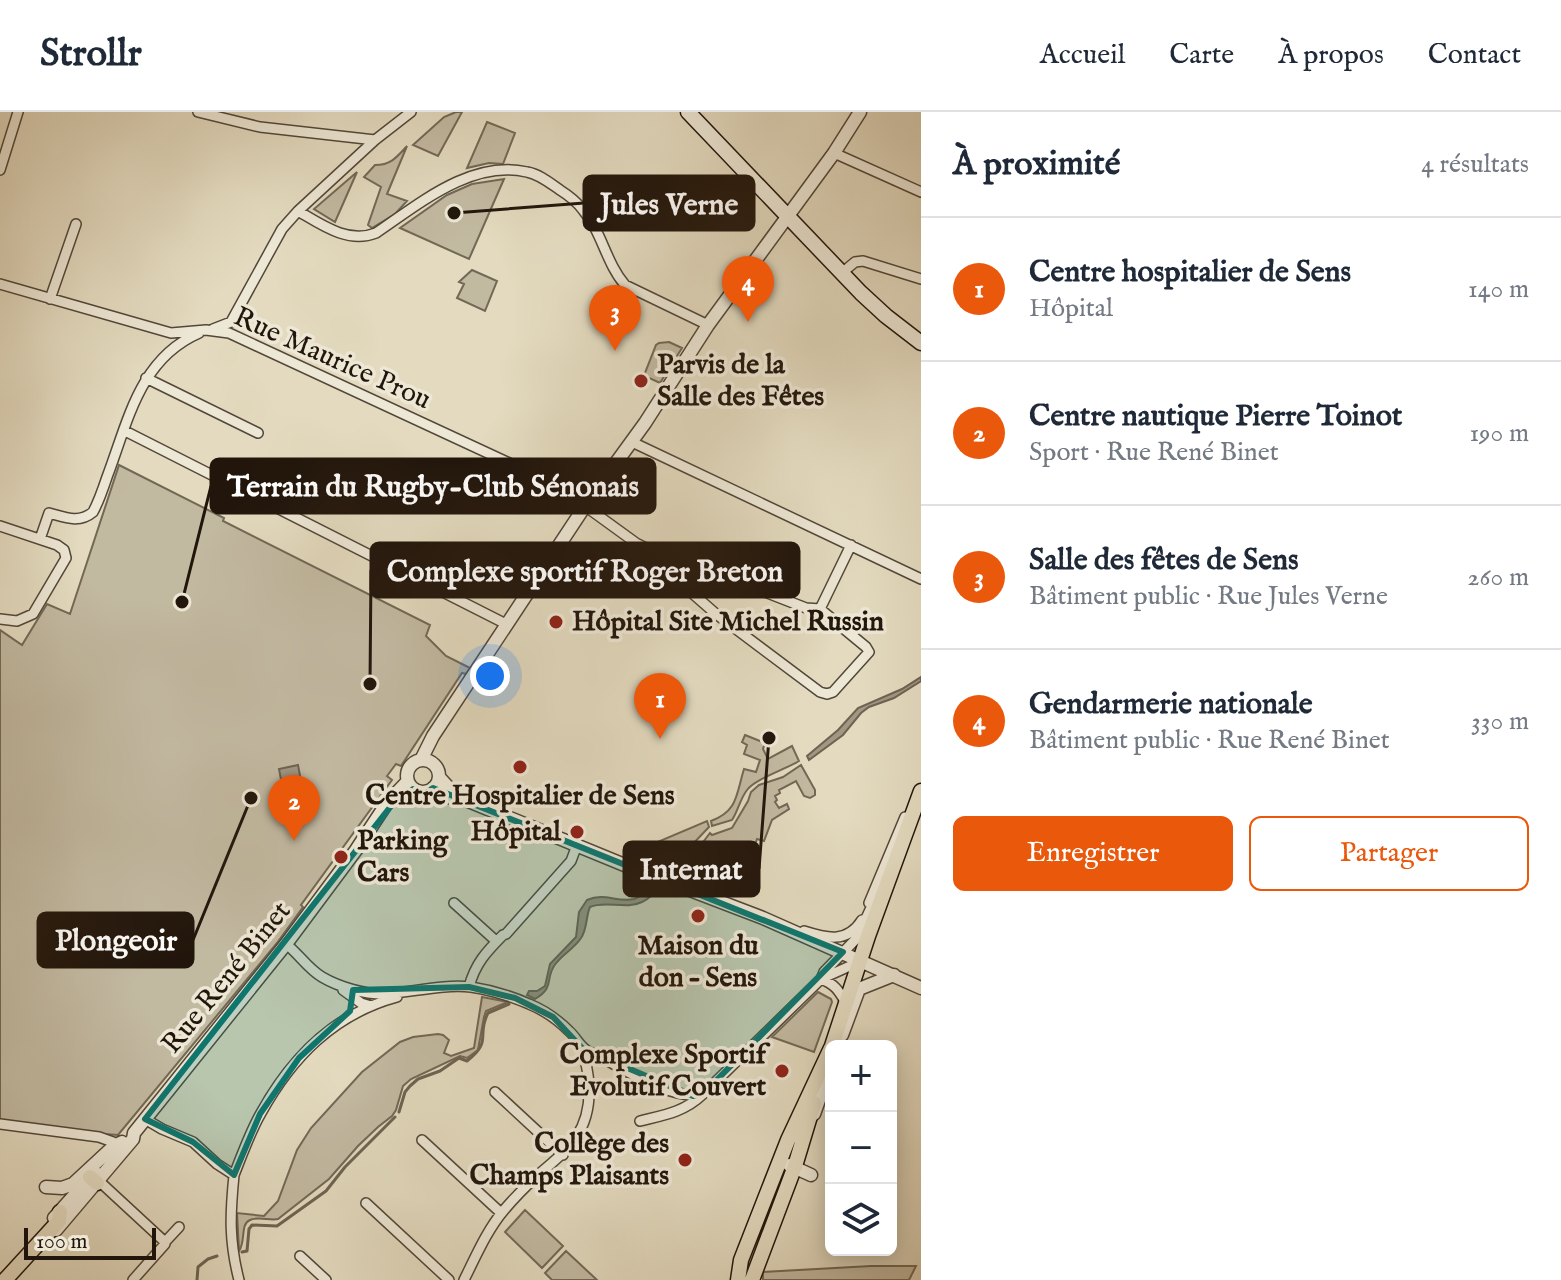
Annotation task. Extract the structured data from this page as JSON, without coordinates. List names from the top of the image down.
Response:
{
  "streets": {
    "street": ["Rue Maurice Prou", "Rue René Binet"]
  },
  "places": [
    "Jules Verne",
    "Parvis de la Salle des Fêtes",
    "Terrain du Rugby-Club Sénonais",
    "Hôpital Site Michel Russin",
    "Complexe sportif Roger Breton",
    "Internat",
    "Centre Hospitalier de Sens",
    "Plongeoir",
    "Hôpital",
    "Parking Cars",
    "Maison du don – Sens",
    "Complexe Sportif Evolutif Couvert",
    "Collège des Champs Plaisants"
  ],
  "scale_bar": "100 m",
  "page": {
    "header": "Strollr",
    "nav": [
      "Accueil",
      "Carte",
      "À propos",
      "Contact"
    ],
    "heading": ["À proximité", "4 résultats"],
    "list": [
      {
        "mark": "1",
        "name": "Centre hospitalier de Sens",
        "note": "Hôpital",
        "value": "140 m"
      },
      {
        "mark": "2",
        "name": "Centre nautique Pierre Toinot",
        "note": "Sport · Rue René Binet",
        "value": "190 m"
      },
      {
        "mark": "3",
        "name": "Salle des fêtes de Sens",
        "note": "Bâtiment public · Rue Jules Verne",
        "value": "260 m"
      },
      {
        "mark": "4",
        "name": "Gendarmerie nationale",
        "note": "Bâtiment public · Rue René Binet",
        "value": "330 m"
      }
    ],
    "pins": [
      "4",
      "3",
      "1",
      "2"
    ],
    "buttons": ["Enregistrer", "Partager"],
    "map_buttons": ["+", "−"],
    "scale": "100 m"
  }
}
